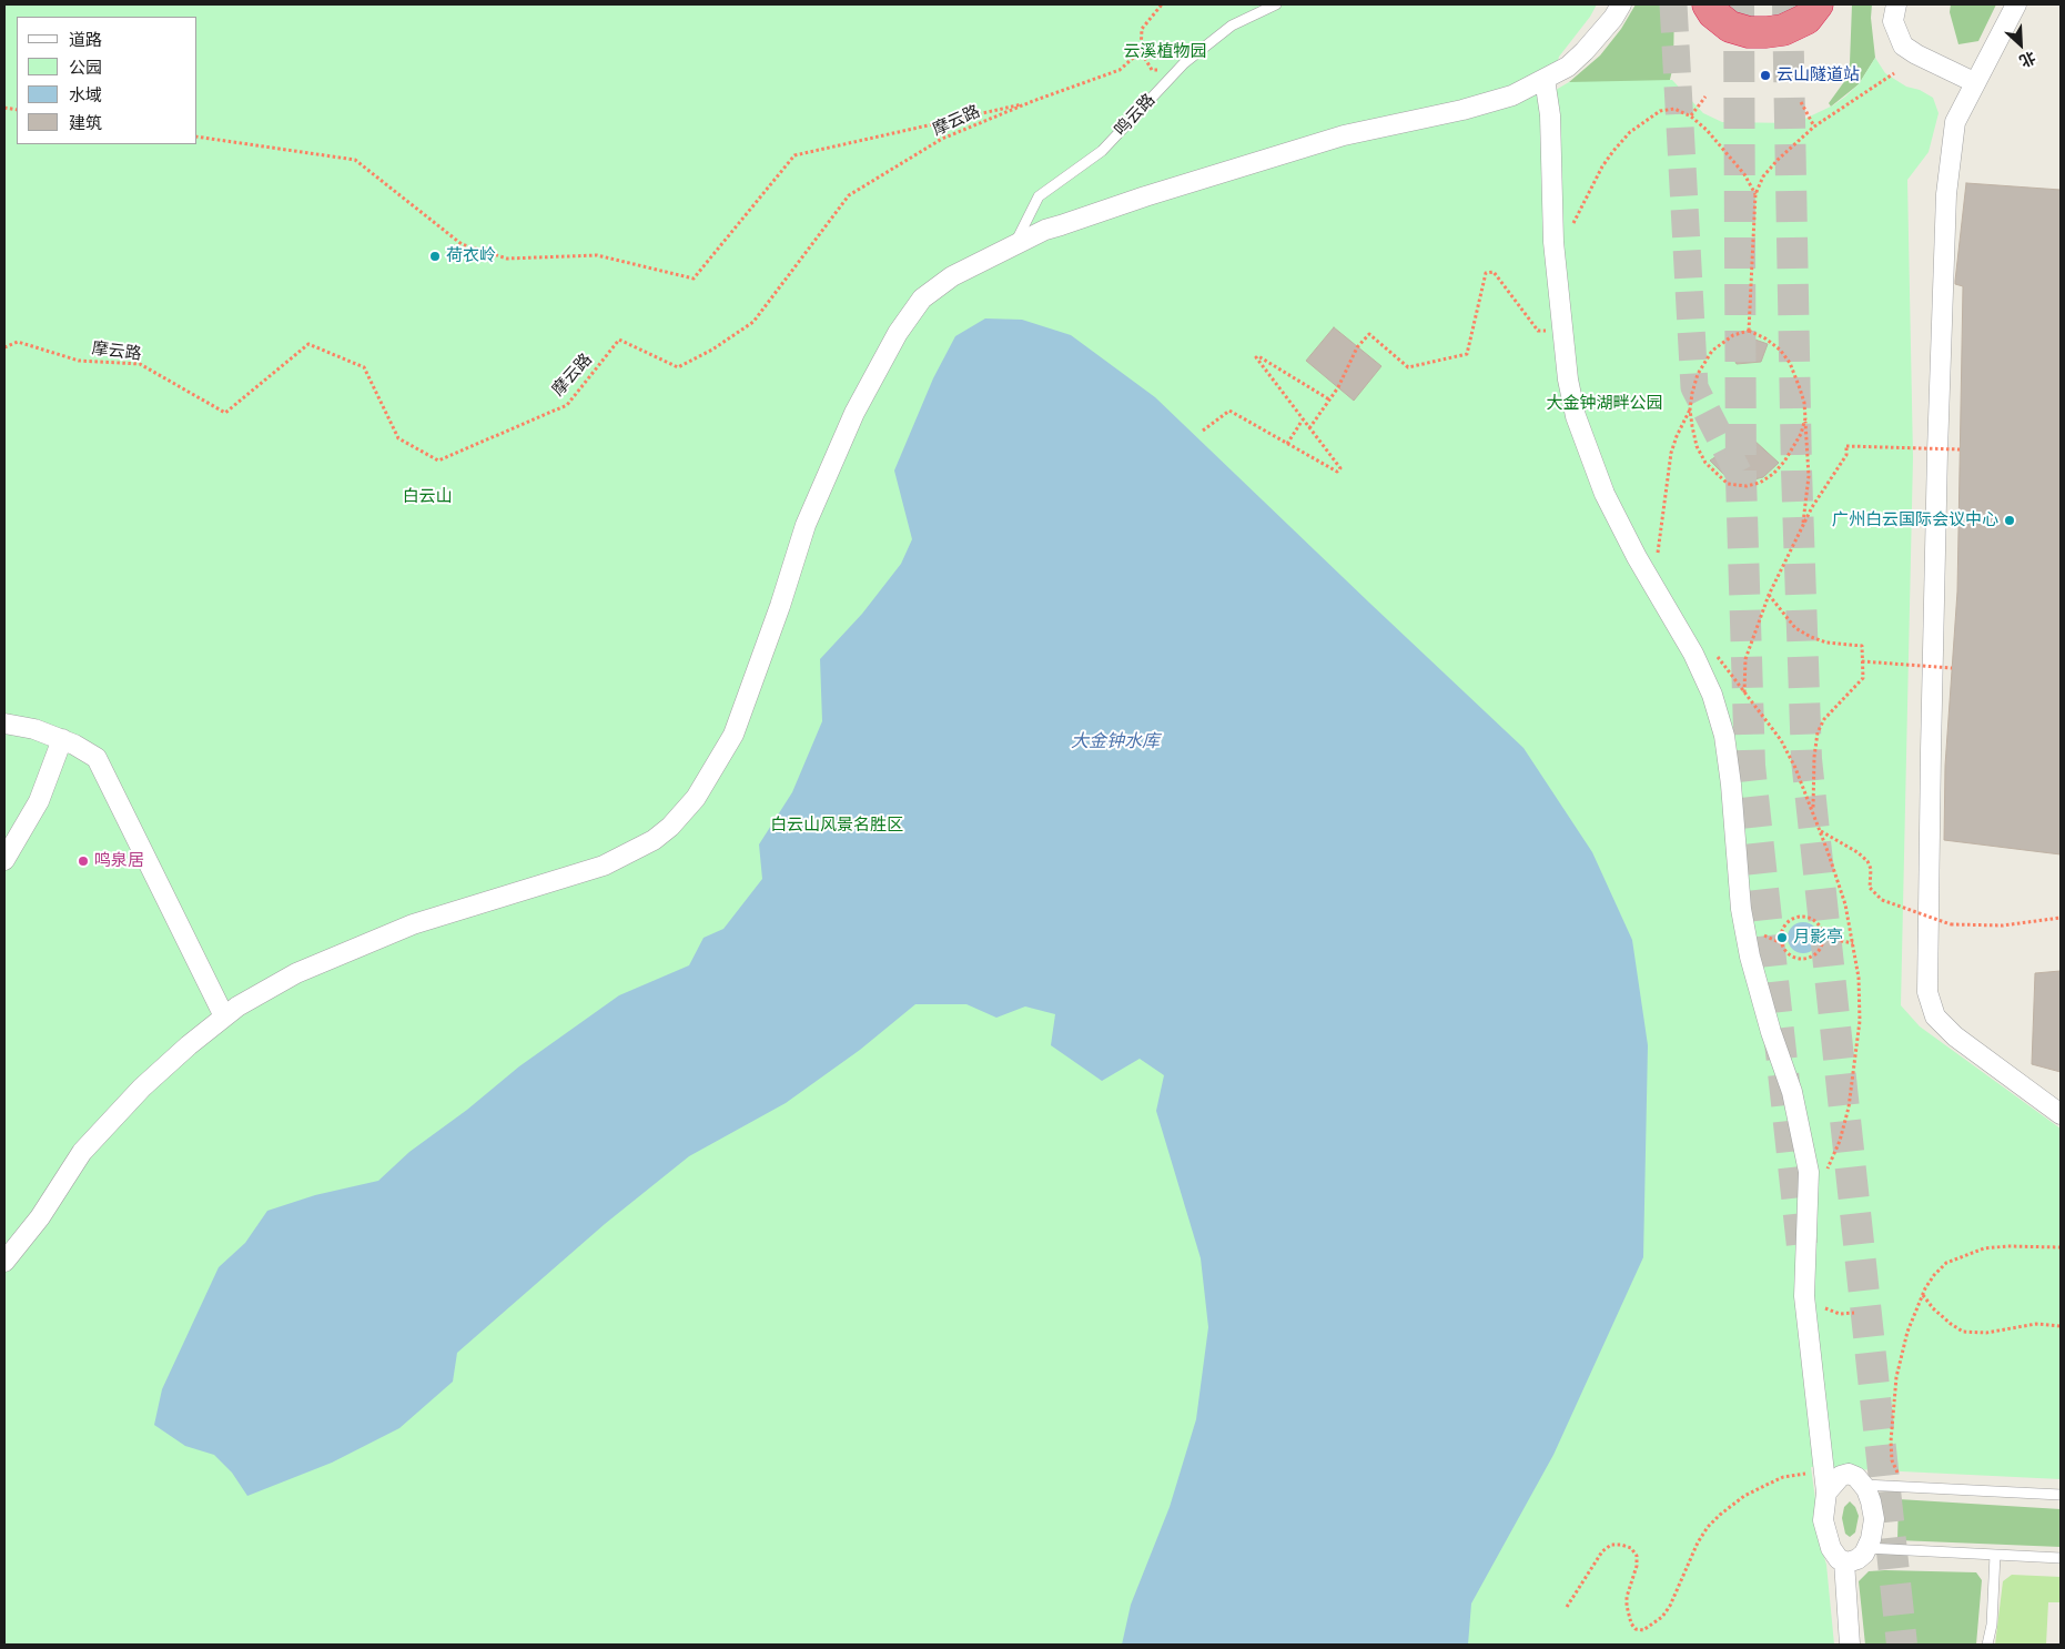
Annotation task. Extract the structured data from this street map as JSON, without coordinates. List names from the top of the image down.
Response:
{
  "streets": {
    "lane": ["鸣云路"],
    "path": ["摩云路"]
  },
  "water": ["大金钟水库"],
  "parks": [
    "云溪植物园",
    "大金钟湖畔公园",
    "白云山",
    "白云山风景名胜区"
  ],
  "places": [
    "云山隧道站",
    "荷衣岭",
    "广州白云国际会议中心",
    "鸣泉居",
    "月影亭"
  ],
  "legend": [
    "道路",
    "公园",
    "水域",
    "建筑"
  ],
  "north": "bottom right"
}
